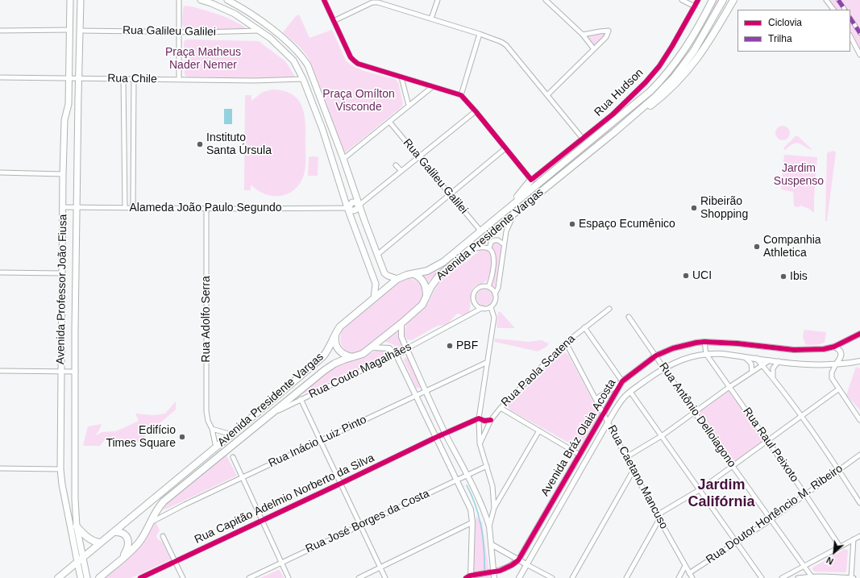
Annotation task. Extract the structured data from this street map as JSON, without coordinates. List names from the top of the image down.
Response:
{
  "streets": {
    "main road": ["Avenida Presidente Vargas", "Avenida Professor João Fiusa"],
    "street": [
      "Rua Galileu Galilei",
      "Rua Chile",
      "Rua Hudson",
      "Alameda João Paulo Segundo",
      "Rua Adolfo Serra",
      "Rua Couto Magalhães",
      "Rua Paola Scatena",
      "Rua Antônio Delloiagono",
      "Avenida Bráz Olaia Acosta",
      "Rua Inácio Luiz Pinto",
      "Rua Raul Peixoto",
      "Rua Caetano Mancuso",
      "Rua Capitão Adelmio Norberto da Silva",
      "Rua Doutor Hortêncio M. Ribeiro",
      "Rua José Borges da Costa"
    ]
  },
  "crossings": [
    ["Rua Galileu Galilei", "Avenida Presidente Vargas"],
    ["Rua Galileu Galilei", "Avenida Professor João Fiusa"],
    ["Rua Chile", "Avenida Professor João Fiusa"],
    ["Alameda João Paulo Segundo", "Avenida Professor João Fiusa"],
    ["Alameda João Paulo Segundo", "Rua Adolfo Serra"],
    ["Avenida Presidente Vargas", "Avenida Professor João Fiusa"],
    ["Avenida Presidente Vargas", "Rua Adolfo Serra"],
    ["Avenida Presidente Vargas", "Rua Couto Magalhães"],
    ["Avenida Presidente Vargas", "Rua Inácio Luiz Pinto"],
    ["Rua Paola Scatena", "Rua Caetano Mancuso"],
    ["Rua Antônio Delloiagono", "Avenida Bráz Olaia Acosta"],
    ["Rua Antônio Delloiagono", "Rua Doutor Hortêncio M. Ribeiro"],
    ["Avenida Bráz Olaia Acosta", "Rua Raul Peixoto"],
    ["Avenida Bráz Olaia Acosta", "Rua Caetano Mancuso"],
    ["Rua Raul Peixoto", "Rua Doutor Hortêncio M. Ribeiro"],
    ["Rua Caetano Mancuso", "Rua Doutor Hortêncio M. Ribeiro"]
  ],
  "districts": ["Jardim Califórnia"],
  "parks": ["Praça Matheus Nader Nemer", "Praça Omílton Visconde", "Jardim Suspenso"],
  "places": [
    "Instituto Santa Úrsula",
    "Ribeirão Shopping",
    "Espaço Ecumênico",
    "Companhia Athletica",
    "UCI",
    "Ibis",
    "PBF",
    "Edifício Times Square"
  ],
  "legend": ["Ciclovia", "Trilha"],
  "north": "bottom left"
}
